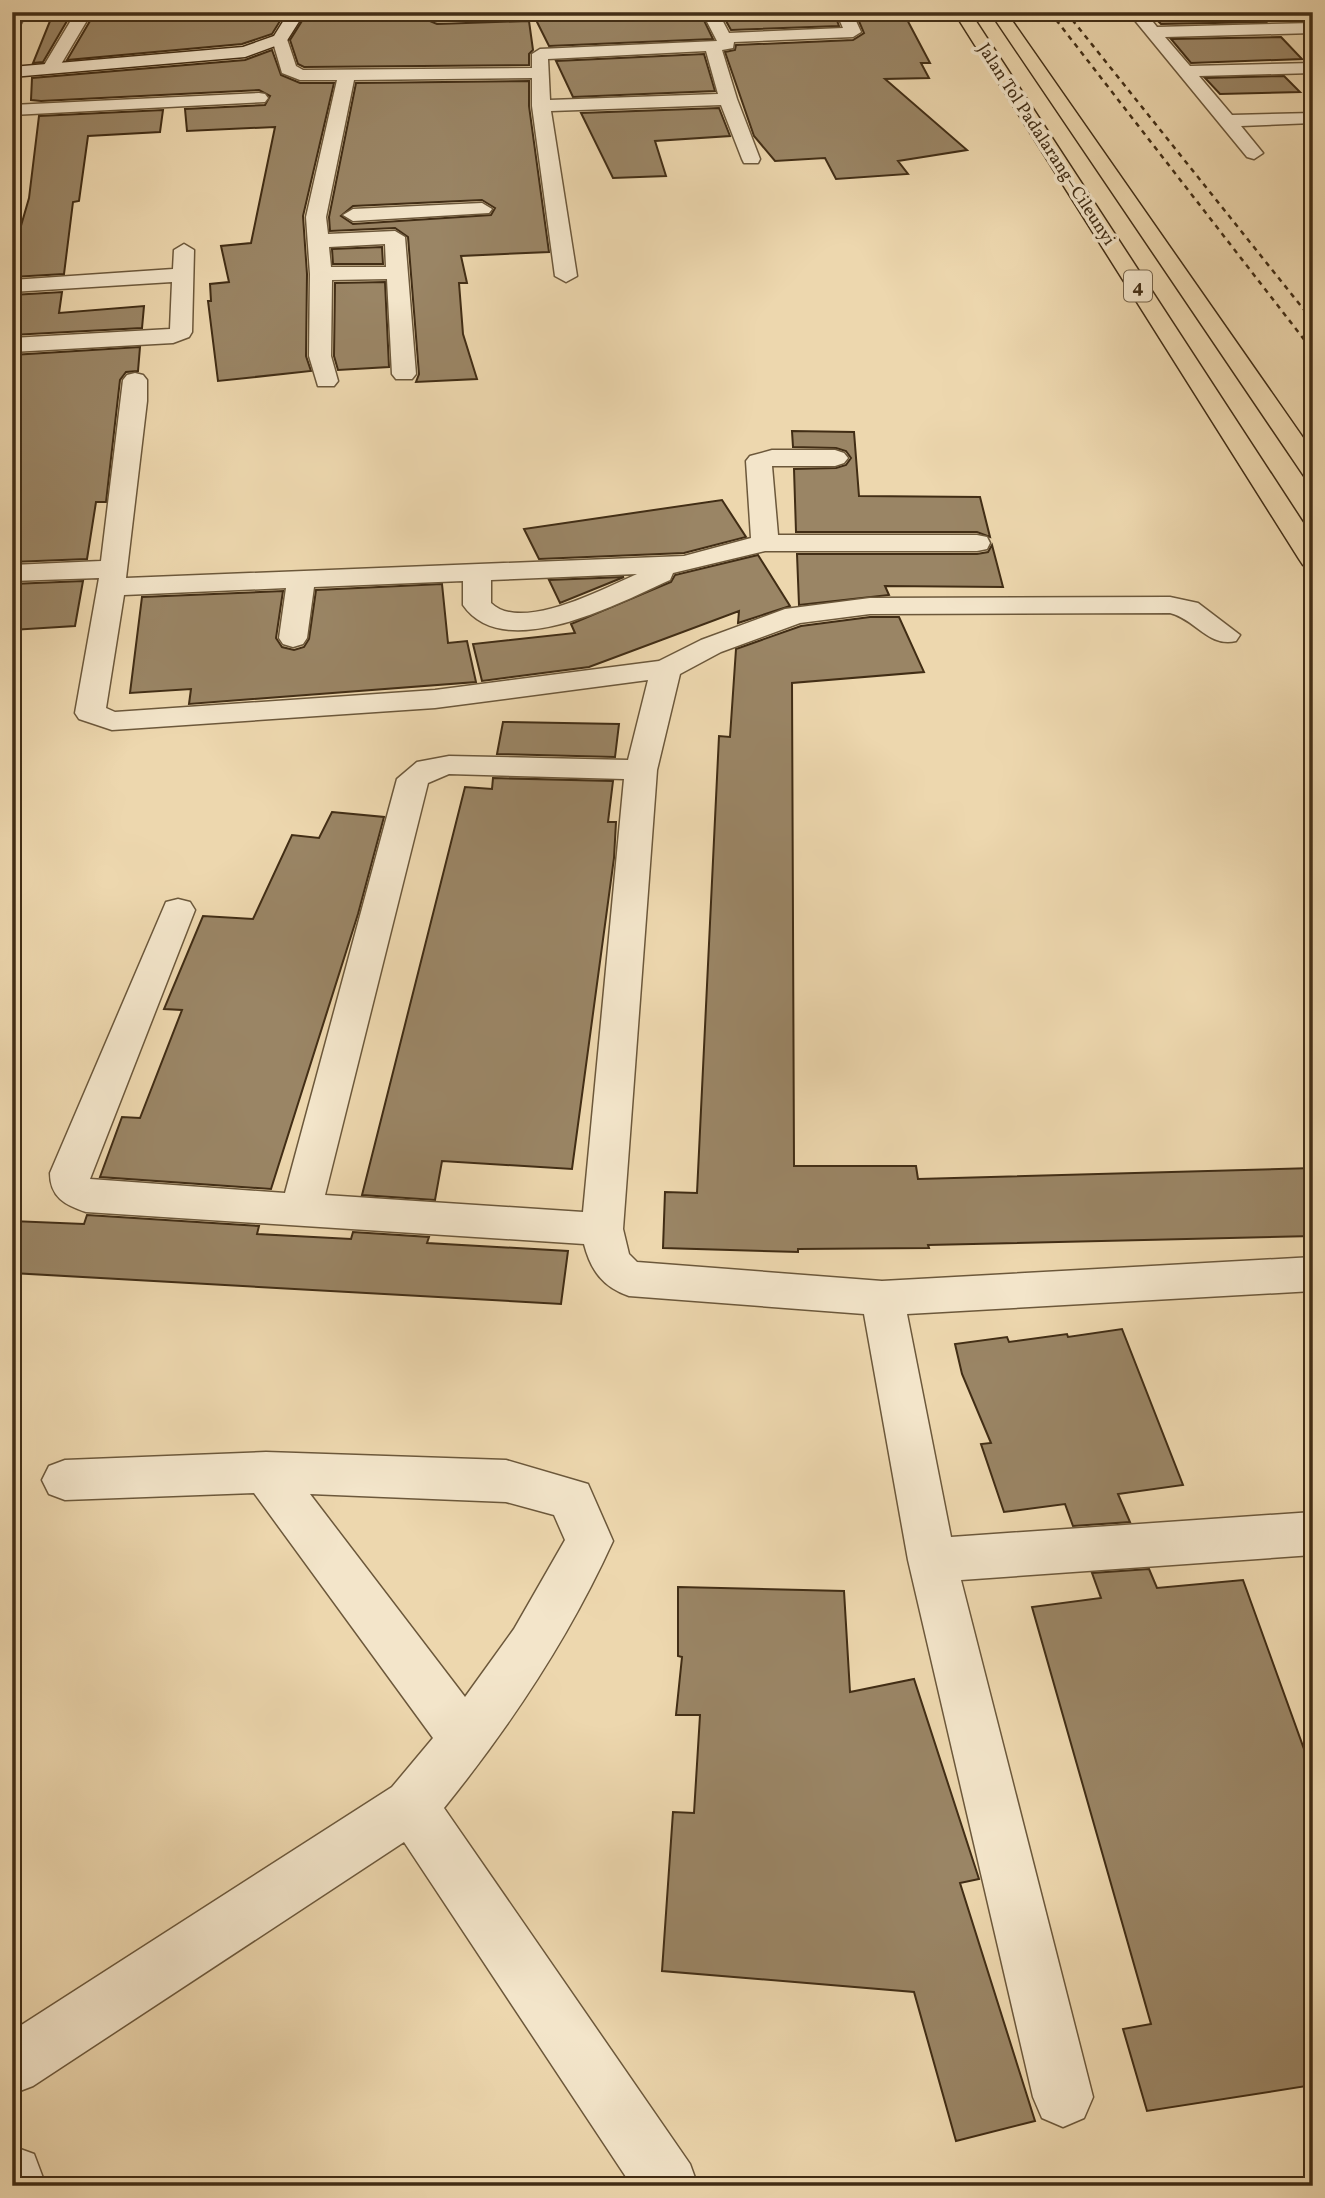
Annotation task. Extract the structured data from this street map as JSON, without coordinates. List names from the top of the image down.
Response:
{
  "streets": {
    "highway": ["Jalan Tol Padalarang–Cileunyi", "4"]
  }
}
